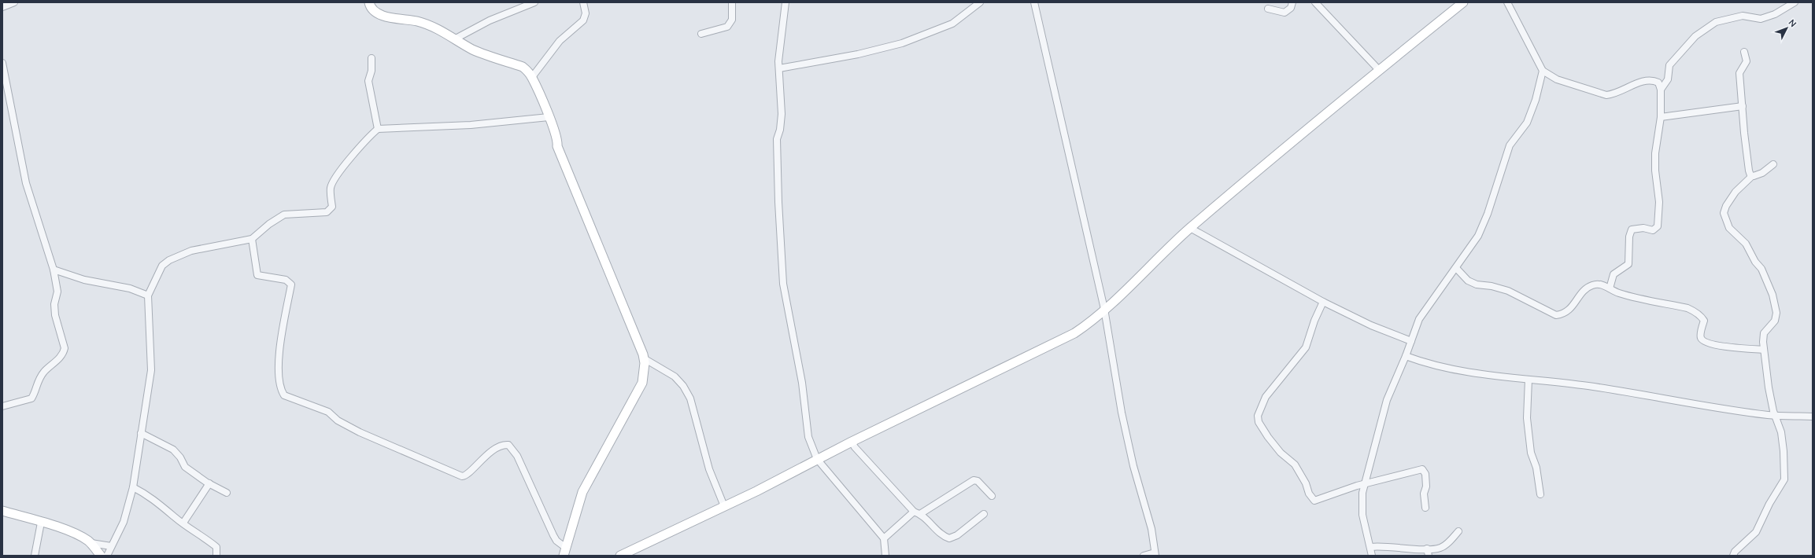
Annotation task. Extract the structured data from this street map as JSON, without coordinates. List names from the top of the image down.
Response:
{
  "north": "top right"
}
